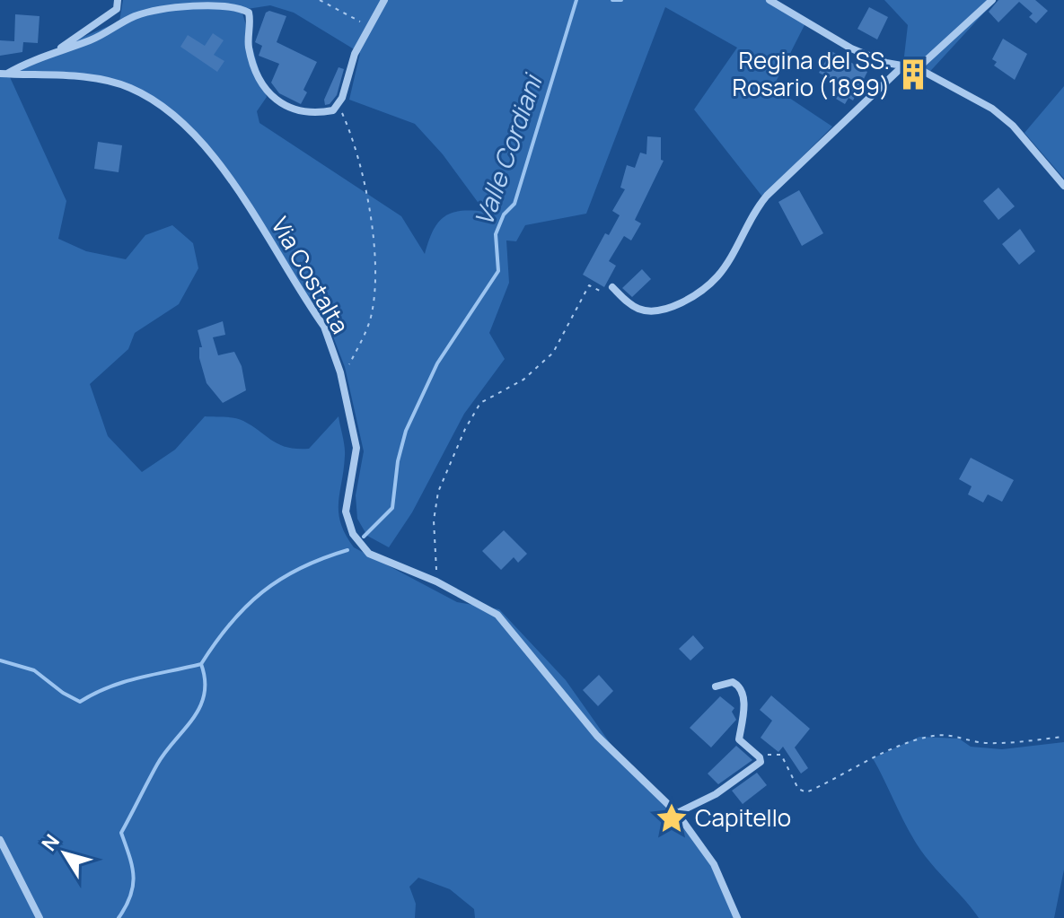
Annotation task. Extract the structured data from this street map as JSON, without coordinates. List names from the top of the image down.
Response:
{
  "streets": {
    "street": ["Via Costalta"]
  },
  "water": ["Valle Cordiani"],
  "places": {
    "building": ["Regina del SS. Rosario (1899)"],
    "place": ["Capitello"]
  },
  "north": "top left"
}
